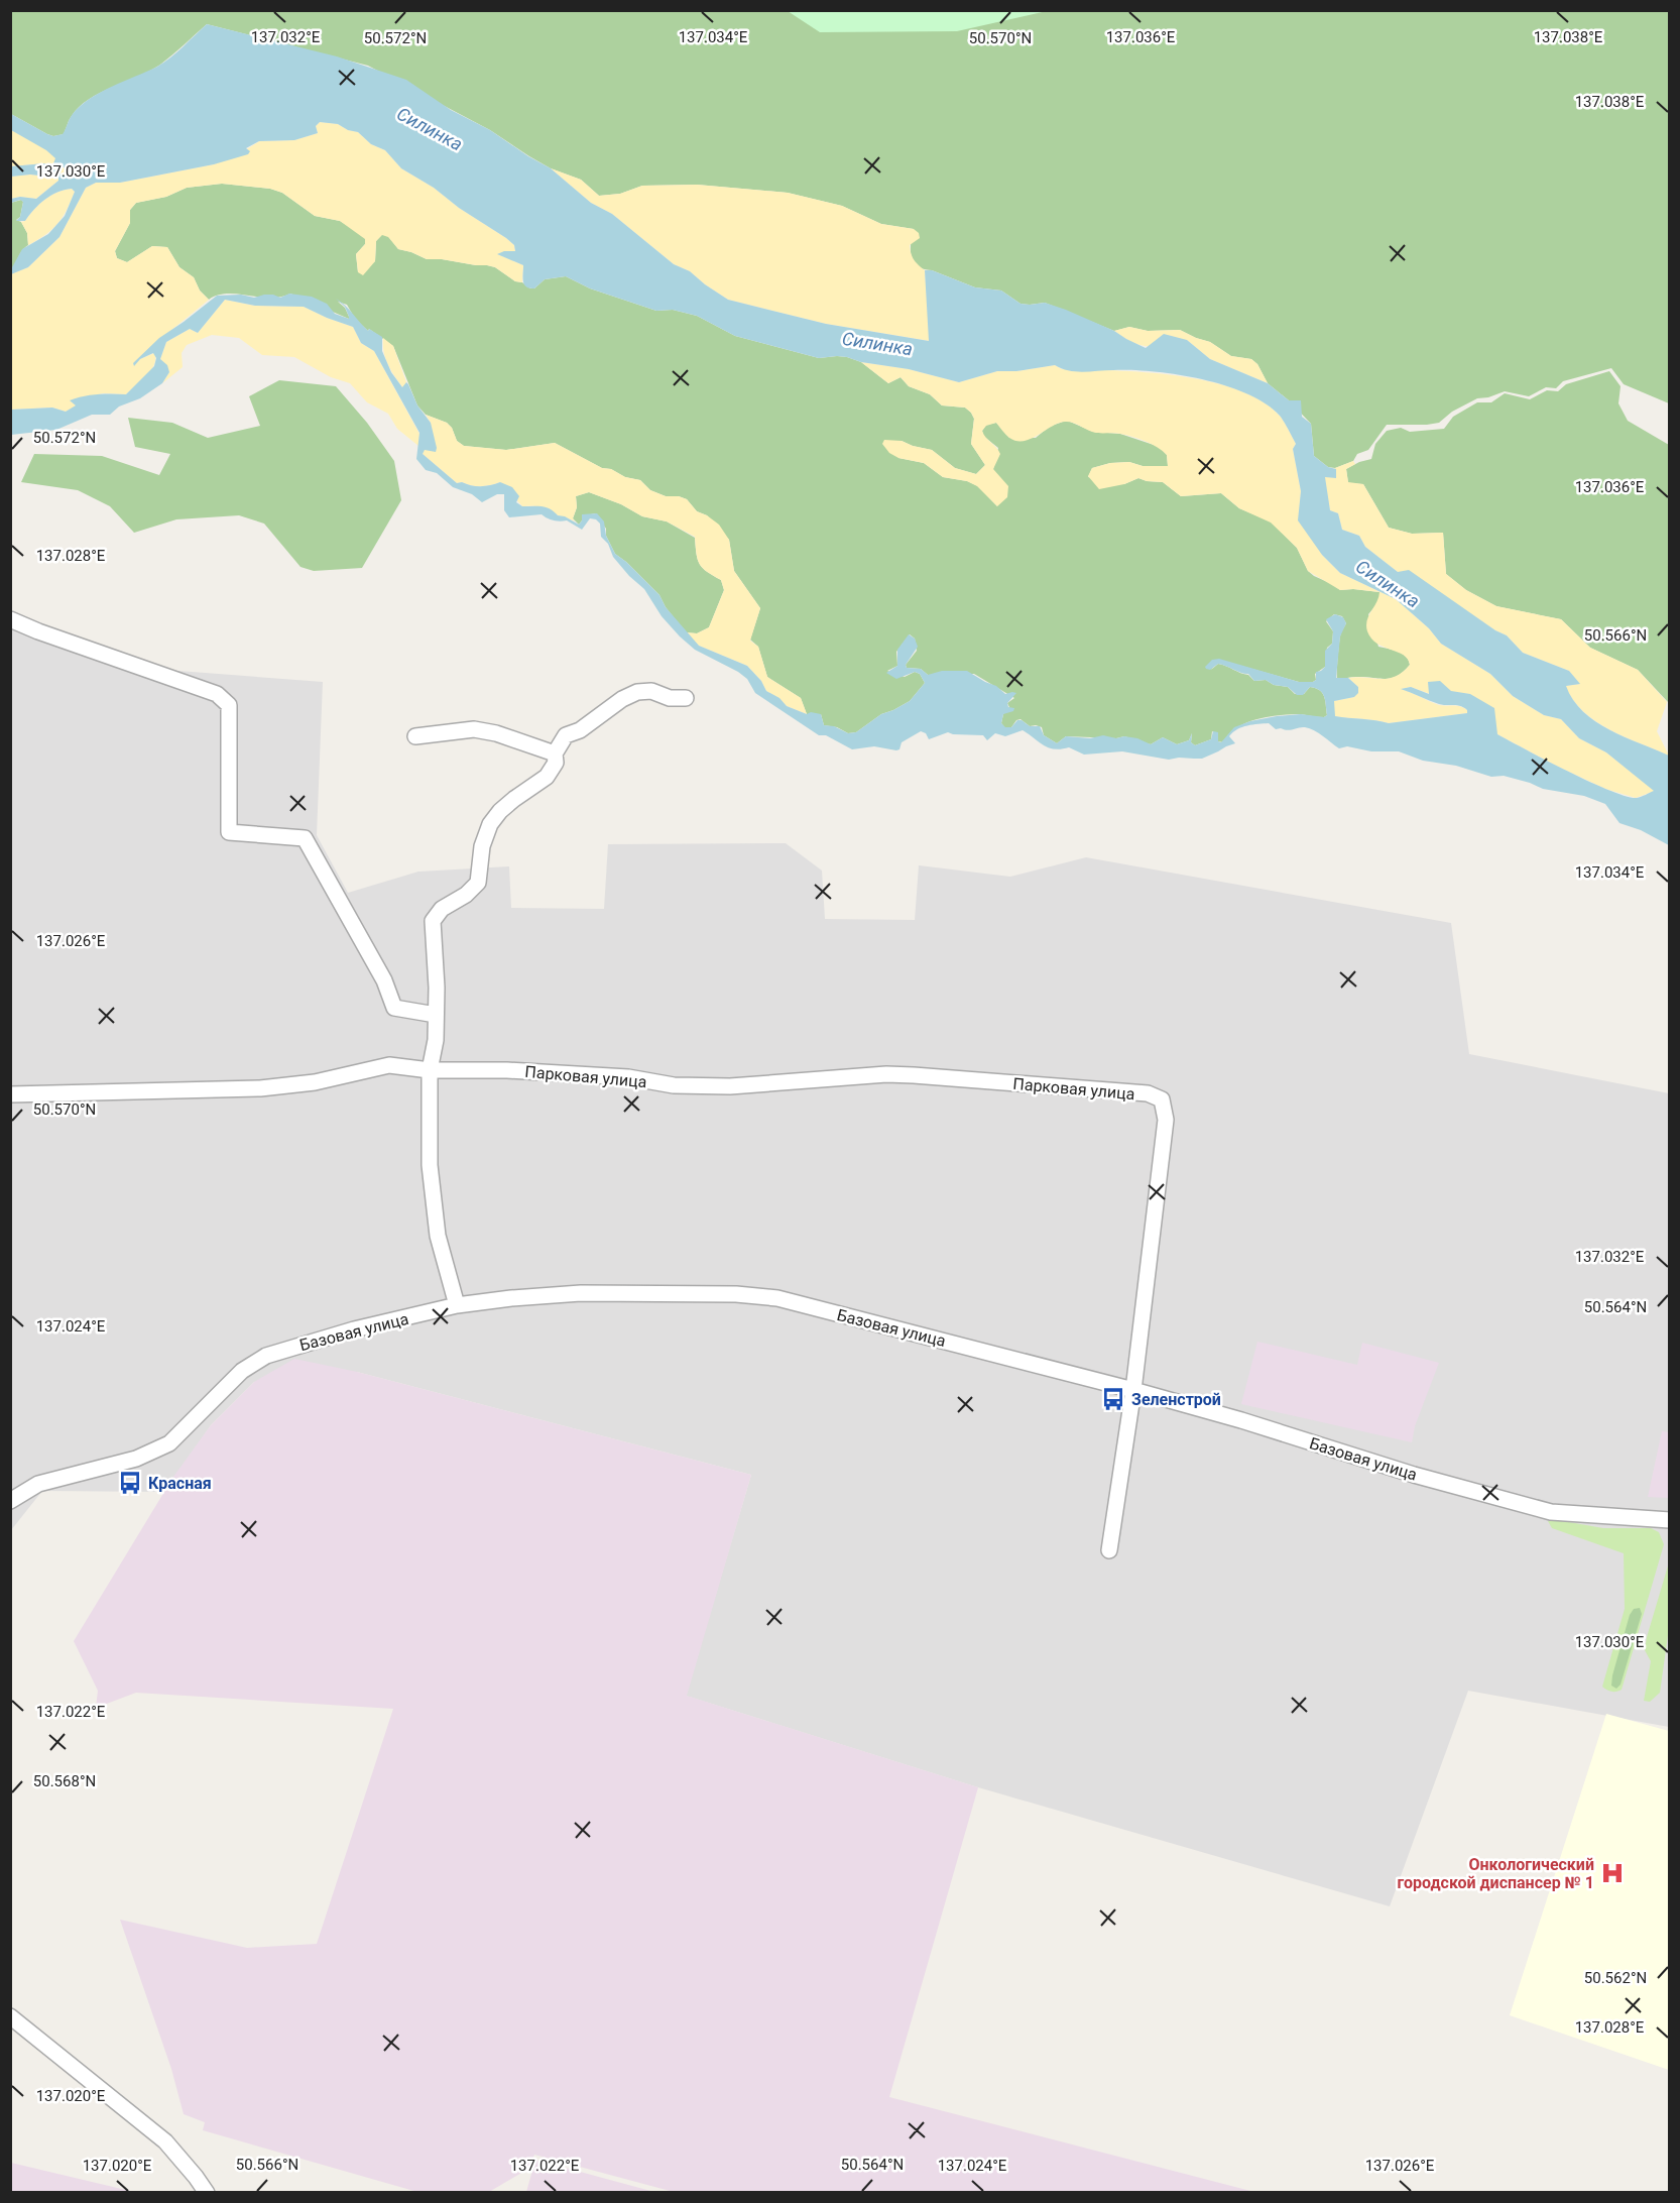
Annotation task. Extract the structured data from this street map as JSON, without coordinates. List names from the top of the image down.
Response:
{
  "streets": {
    "street": ["Парковая улица", "Базовая улица"]
  },
  "crossings": [
    ["Парковая улица", "Базовая улица"]
  ],
  "water": ["Силинка"],
  "places": {
    "bus stop": ["Зеленстрой", "Красная"],
    "hospital": ["Онкологический городской диспансер № 1"]
  },
  "coordinates": [
    "137.032°E",
    "137.034°E",
    "137.036°E",
    "137.038°E",
    "50.572°N",
    "50.570°N",
    "137.030°E",
    "137.028°E",
    "50.566°N",
    "137.026°E",
    "50.564°N",
    "137.024°E",
    "137.022°E",
    "50.568°N",
    "50.562°N",
    "137.020°E"
  ]
}
